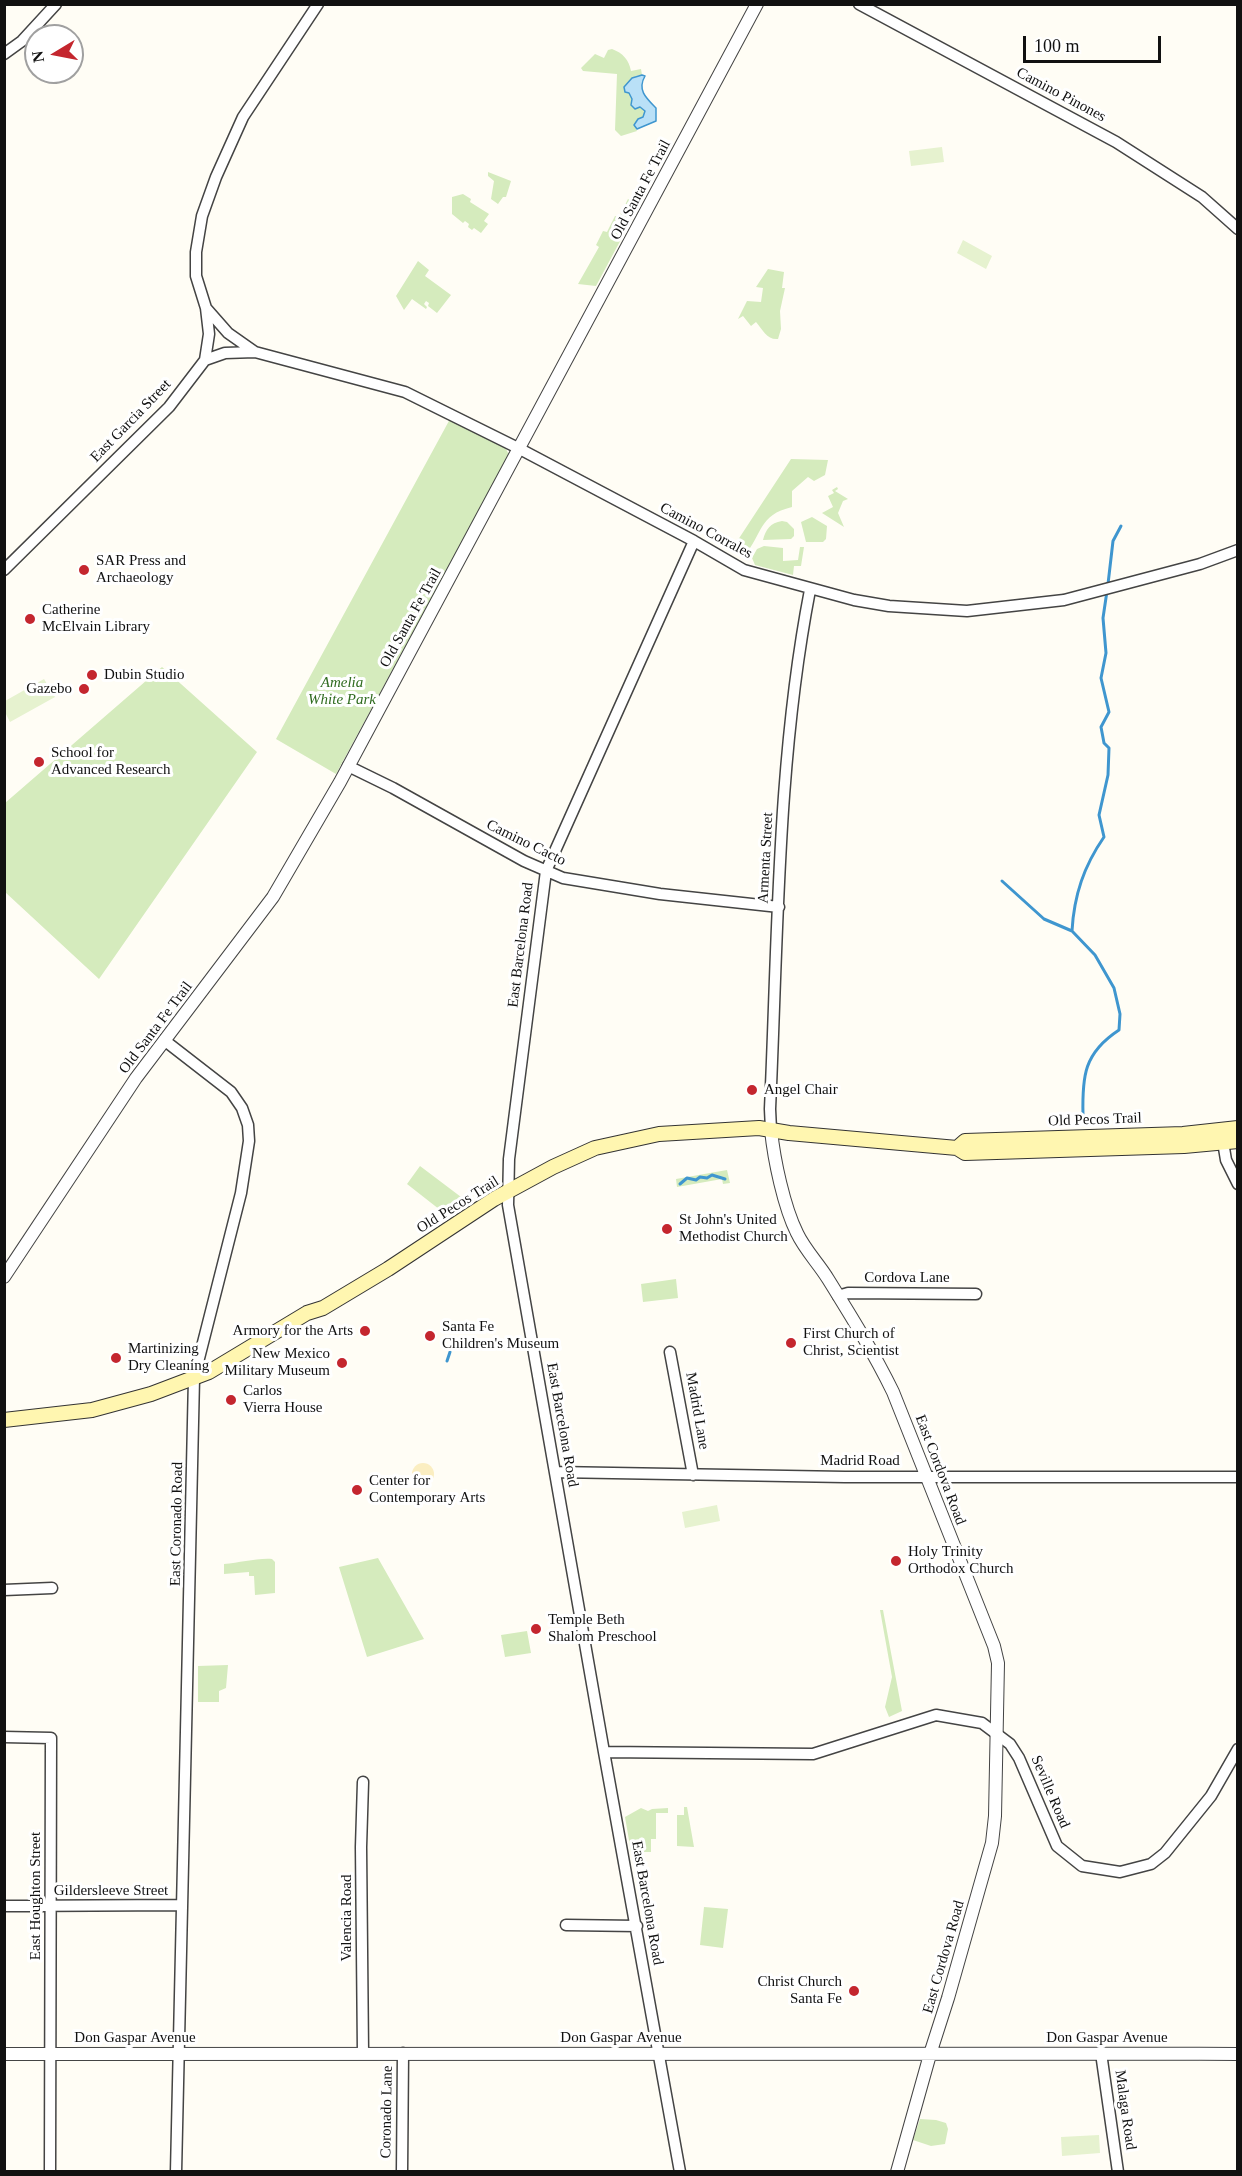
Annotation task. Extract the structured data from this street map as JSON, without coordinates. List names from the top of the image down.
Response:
{
  "streets": {
    "main road": ["Old Pecos Trail"],
    "street": [
      "Camino Pinones",
      "Old Santa Fe Trail",
      "East Garcia Street",
      "Camino Corrales",
      "Camino Cacto",
      "Armenta Street",
      "East Barcelona Road",
      "Cordova Lane",
      "Madrid Lane",
      "Madrid Road",
      "East Cordova Road",
      "East Coronado Road",
      "Seville Road",
      "Gildersleeve Street",
      "East Houghton Street",
      "Valencia Road",
      "Don Gaspar Avenue",
      "Malaga Road",
      "Coronado Lane"
    ]
  },
  "crossings": [
    ["Old Santa Fe Trail", "Camino Corrales"],
    ["Old Santa Fe Trail", "Camino Cacto"],
    ["Old Santa Fe Trail", "East Coronado Road"],
    ["East Garcia Street", "Camino Corrales"],
    ["Camino Corrales", "Armenta Street"],
    ["Camino Corrales", "East Barcelona Road"],
    ["Camino Cacto", "Armenta Street"],
    ["Camino Cacto", "East Barcelona Road"],
    ["Armenta Street", "Old Pecos Trail"],
    ["Armenta Street", "East Cordova Road"],
    ["East Barcelona Road", "Old Pecos Trail"],
    ["East Barcelona Road", "Madrid Road"],
    ["East Barcelona Road", "Seville Road"],
    ["East Barcelona Road", "Don Gaspar Avenue"],
    ["Old Pecos Trail", "East Cordova Road"],
    ["Old Pecos Trail", "East Coronado Road"],
    ["Cordova Lane", "East Cordova Road"],
    ["Madrid Lane", "Madrid Road"],
    ["Madrid Road", "East Cordova Road"],
    ["East Cordova Road", "Seville Road"],
    ["East Cordova Road", "Don Gaspar Avenue"],
    ["East Coronado Road", "Gildersleeve Street"],
    ["East Coronado Road", "Don Gaspar Avenue"],
    ["Gildersleeve Street", "East Houghton Street"],
    ["East Houghton Street", "Don Gaspar Avenue"],
    ["Valencia Road", "Don Gaspar Avenue"],
    ["Don Gaspar Avenue", "Malaga Road"],
    ["Don Gaspar Avenue", "Coronado Lane"]
  ],
  "parks": ["Amelia White Park"],
  "places": [
    "SAR Press and Archaeology",
    "Catherine McElvain Library",
    "Dubin Studio",
    "Gazebo",
    "School for Advanced Research",
    "Angel Chair",
    "St John's United Methodist Church",
    "Armory for the Arts",
    "Santa Fe Children's Museum",
    "First Church of Christ, Scientist",
    "Martinizing Dry Cleaning",
    "New Mexico Military Museum",
    "Carlos Vierra House",
    "Center for Contemporary Arts",
    "Holy Trinity Orthodox Church",
    "Temple Beth Shalom Preschool",
    "Christ Church Santa Fe"
  ],
  "scale_bar": "100 m",
  "north": "left"
}
